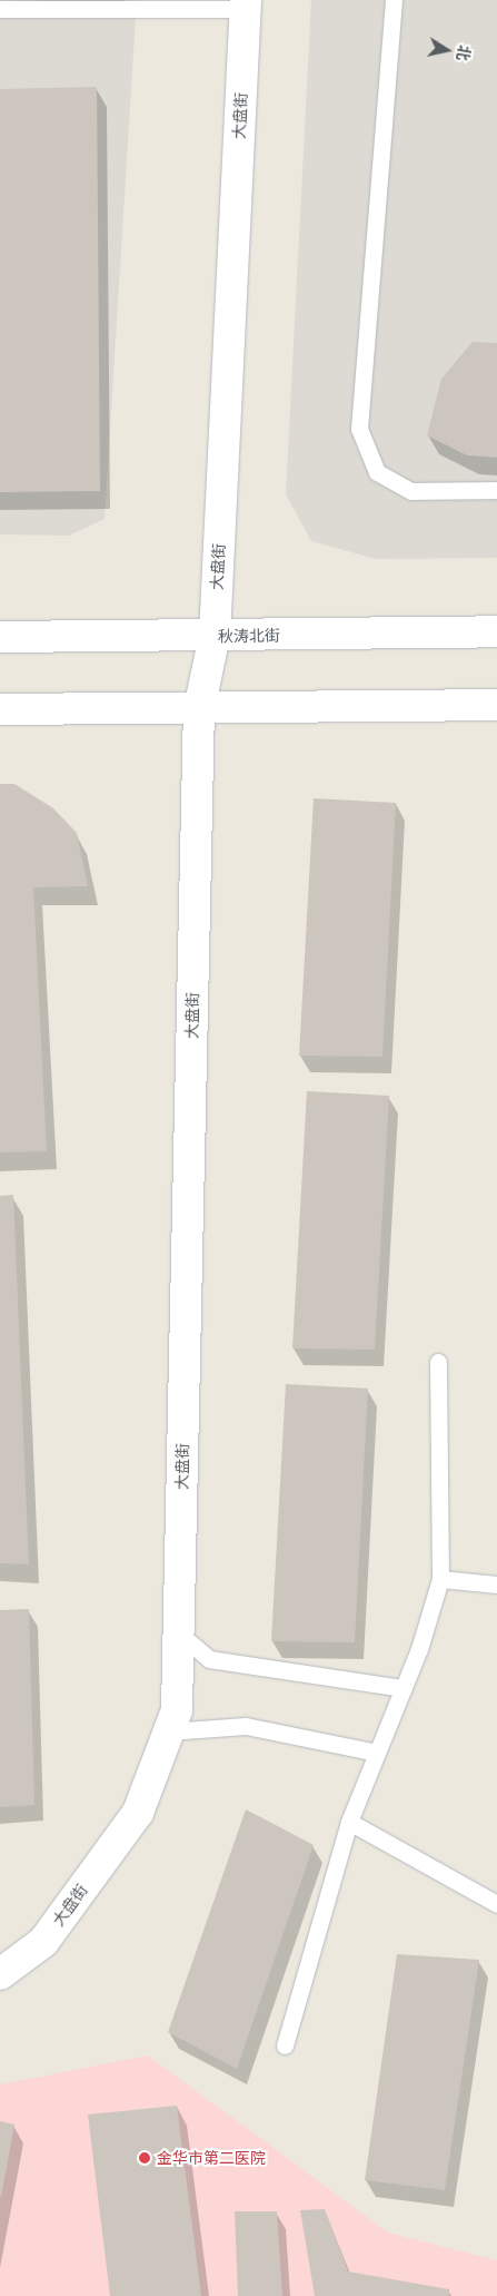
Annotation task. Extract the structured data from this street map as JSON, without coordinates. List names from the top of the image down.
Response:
{
  "streets": {
    "street": ["大盘街", "秋涛北街"]
  },
  "crossings": [
    ["大盘街", "秋涛北街"]
  ],
  "places": ["金华市第二医院"],
  "north": "right"
}
